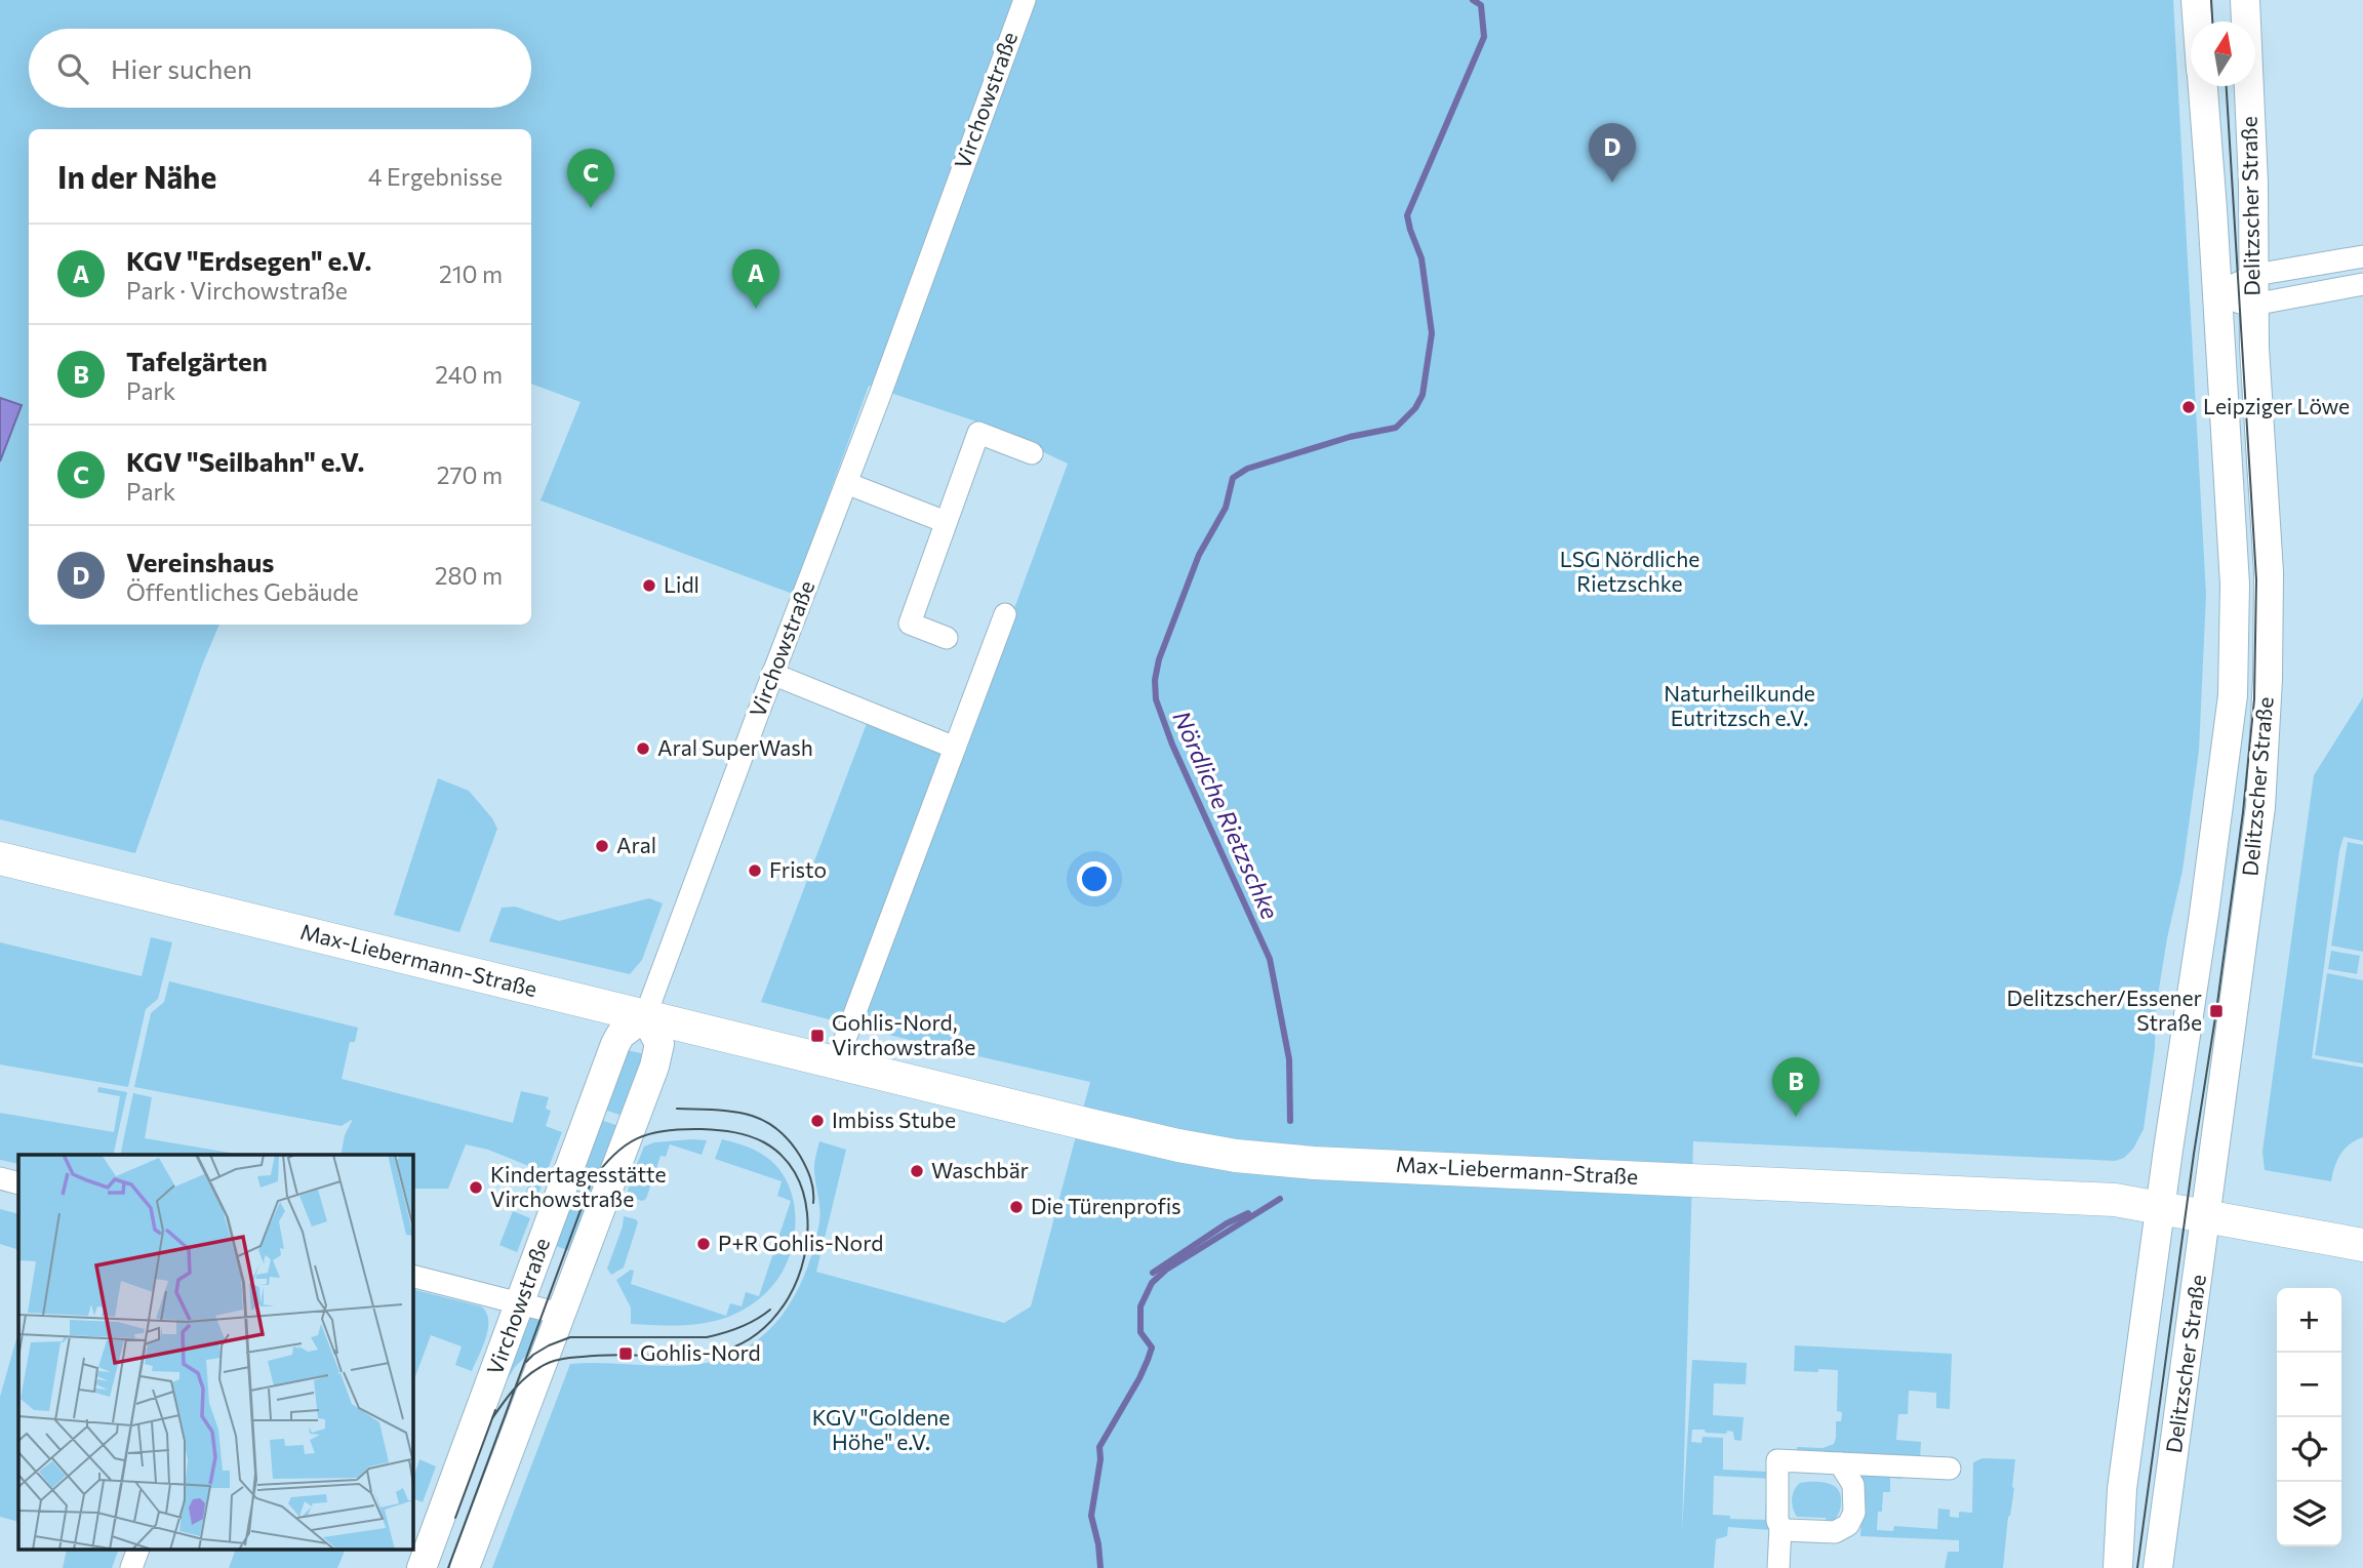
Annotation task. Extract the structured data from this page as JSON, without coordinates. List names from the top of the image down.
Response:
{
  "streets": {
    "main road": ["Virchowstraße", "Delitzscher Straße", "Max-Liebermann-Straße"]
  },
  "crossings": [
    ["Virchowstraße", "Max-Liebermann-Straße"],
    ["Delitzscher Straße", "Max-Liebermann-Straße"]
  ],
  "water": ["Nördliche Rietzschke"],
  "parks": ["LSG Nördliche Rietzschke", "Naturheilkunde Eutritzsch e.V.", "KGV \"Goldene Höhe\" e.V."],
  "places": {
    "other": [
      "Leipziger Löwe",
      "Lidl",
      "Aral SuperWash",
      "Aral",
      "Fristo",
      "Imbiss Stube",
      "Waschbär",
      "Kindertagesstätte Virchowstraße",
      "Die Türenprofis",
      "P+R Gohlis-Nord"
    ],
    "transit": ["Delitzscher/Essener Straße", "Gohlis-Nord, Virchowstraße", "Gohlis-Nord"]
  },
  "north": "top",
  "page": {
    "search": "Hier suchen",
    "pins": [
      "D",
      "C",
      "A",
      "B"
    ],
    "heading": ["In der Nähe", "4 Ergebnisse"],
    "list": [
      {
        "mark": "A",
        "name": "KGV \"Erdsegen\" e.V.",
        "note": "Park · Virchowstraße",
        "value": "210 m"
      },
      {
        "mark": "B",
        "name": "Tafelgärten",
        "note": "Park",
        "value": "240 m"
      },
      {
        "mark": "C",
        "name": "KGV \"Seilbahn\" e.V.",
        "note": "Park",
        "value": "270 m"
      },
      {
        "mark": "D",
        "name": "Vereinshaus",
        "note": "Öffentliches Gebäude",
        "value": "280 m"
      }
    ],
    "map_buttons": ["+", "−"]
  }
}
